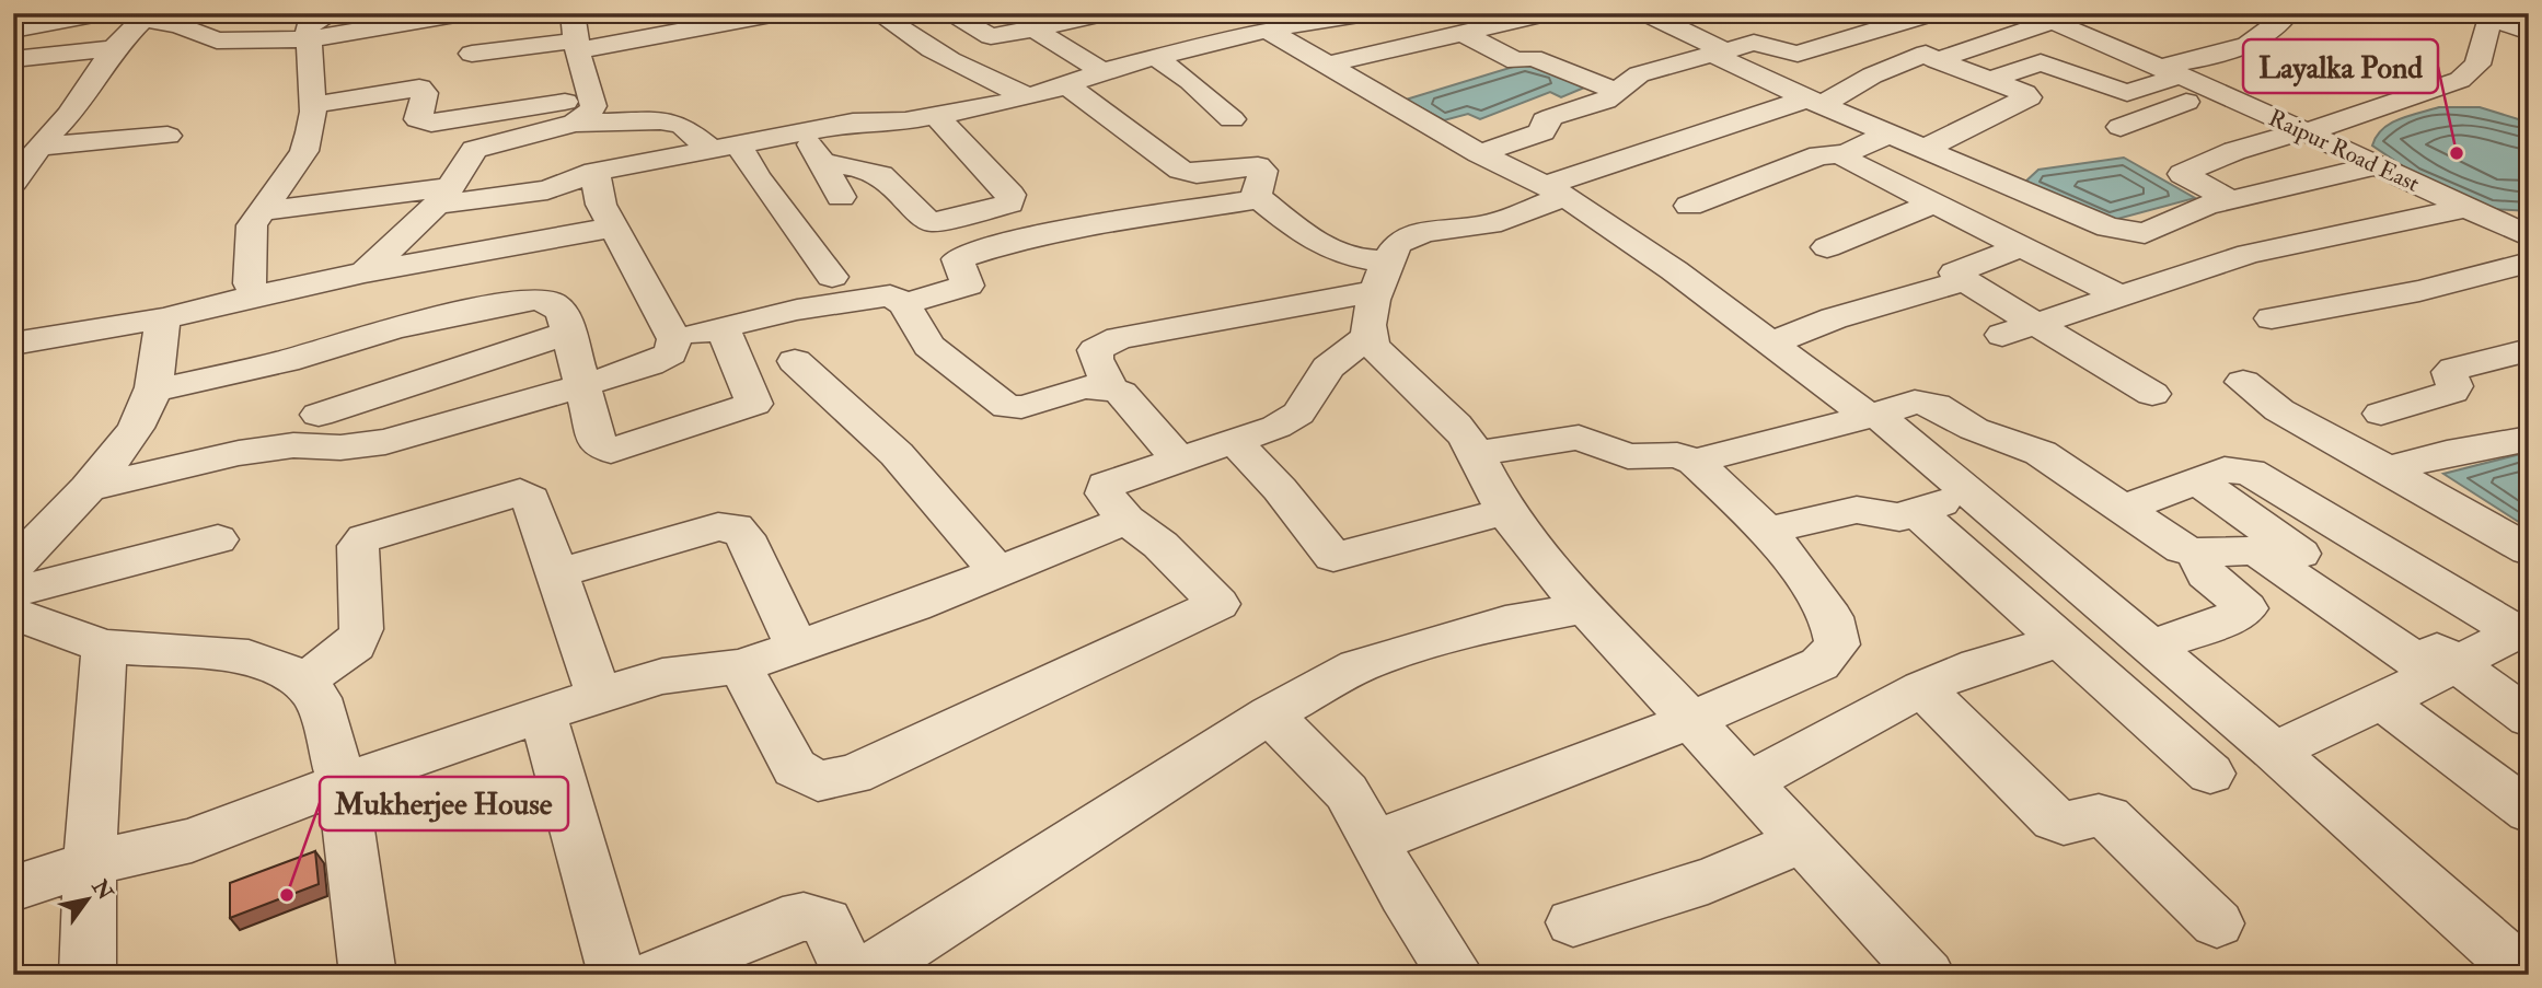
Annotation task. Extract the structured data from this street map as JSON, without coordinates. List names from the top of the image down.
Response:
{
  "streets": {
    "street": ["Raipur Road East"]
  },
  "places": ["Layalka Pond", "Mukherjee House"],
  "north": "top right"
}
